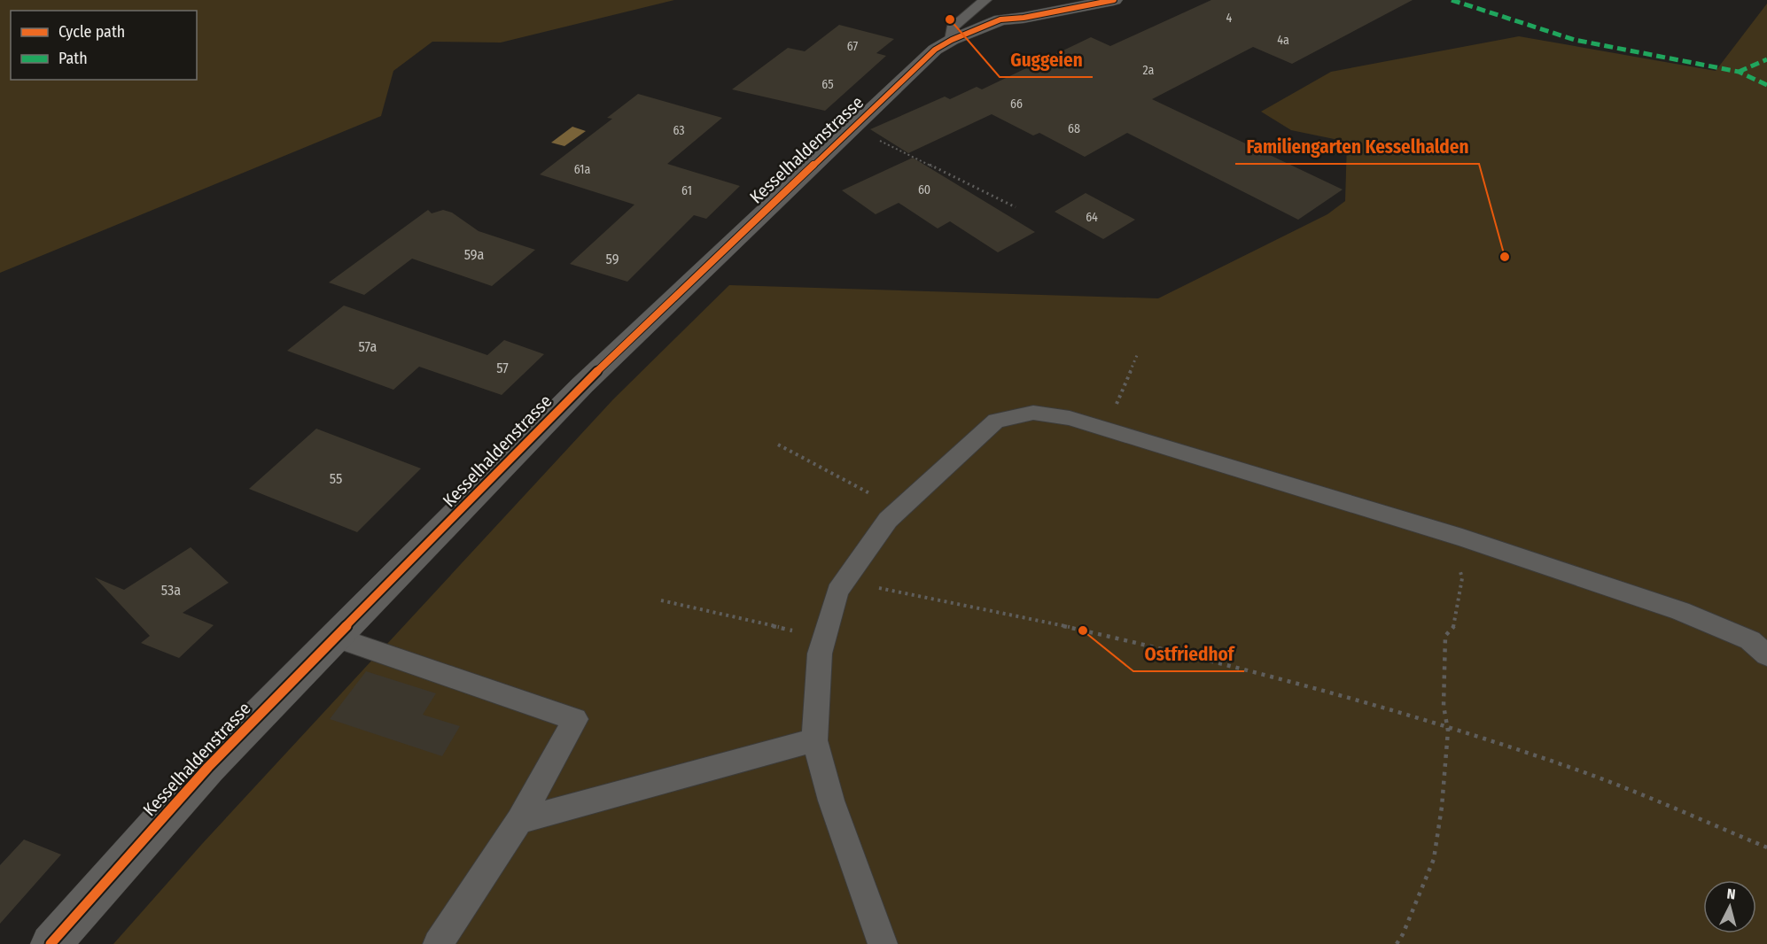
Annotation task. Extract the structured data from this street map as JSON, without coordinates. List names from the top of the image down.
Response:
{
  "streets": {
    "street": ["Kesselhaldenstrasse"]
  },
  "places": ["Guggeien", "Familiengarten Kesselhalden", "Ostfriedhof"],
  "house_numbers": [
    "4",
    "4a",
    "67",
    "2a",
    "65",
    "66",
    "68",
    "63",
    "61a",
    "60",
    "61",
    "64",
    "59a",
    "59",
    "57a",
    "57",
    "55",
    "53a"
  ],
  "legend": ["Cycle path", "Path"],
  "north": "top"
}
